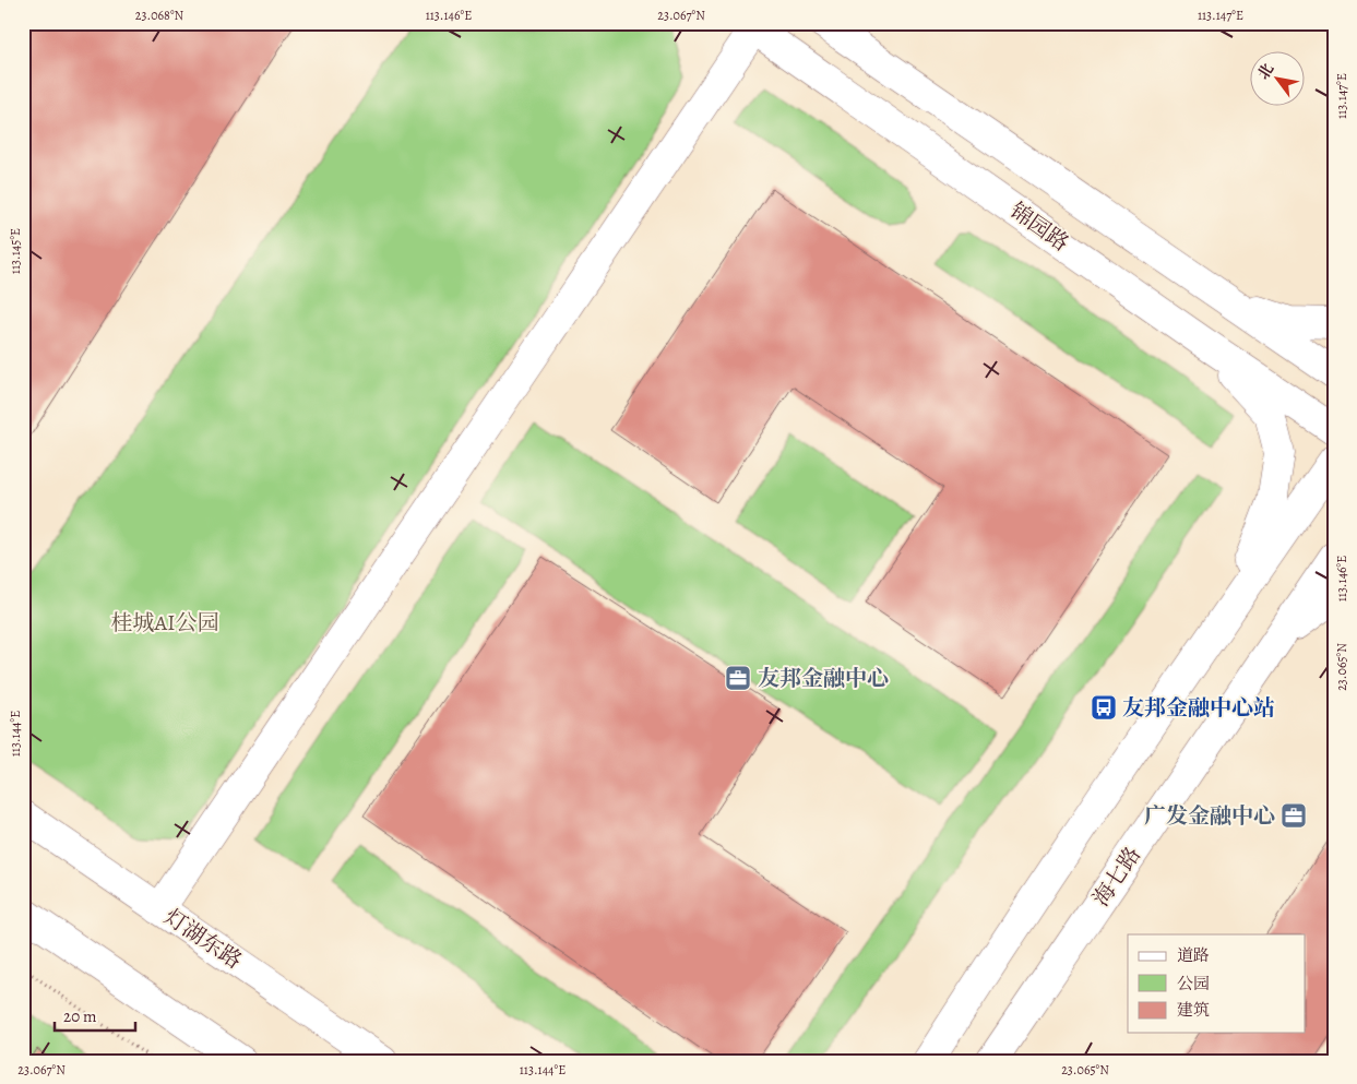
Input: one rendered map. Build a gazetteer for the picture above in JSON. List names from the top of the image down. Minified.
{"streets":{"main road":["锦园路","海七路","灯湖东路"]},"parks":["桂城AI公园"],"places":{"office":["友邦金融中心","广发金融中心"],"bus stop":["友邦金融中心站"]},"legend":["道路","公园","建筑"],"scale_bar":"20 m","north":"top left","coordinates":["23.068°N","113.146°E","23.067°N","113.147°E","113.145°E","23.065°N","113.144°E"]}
